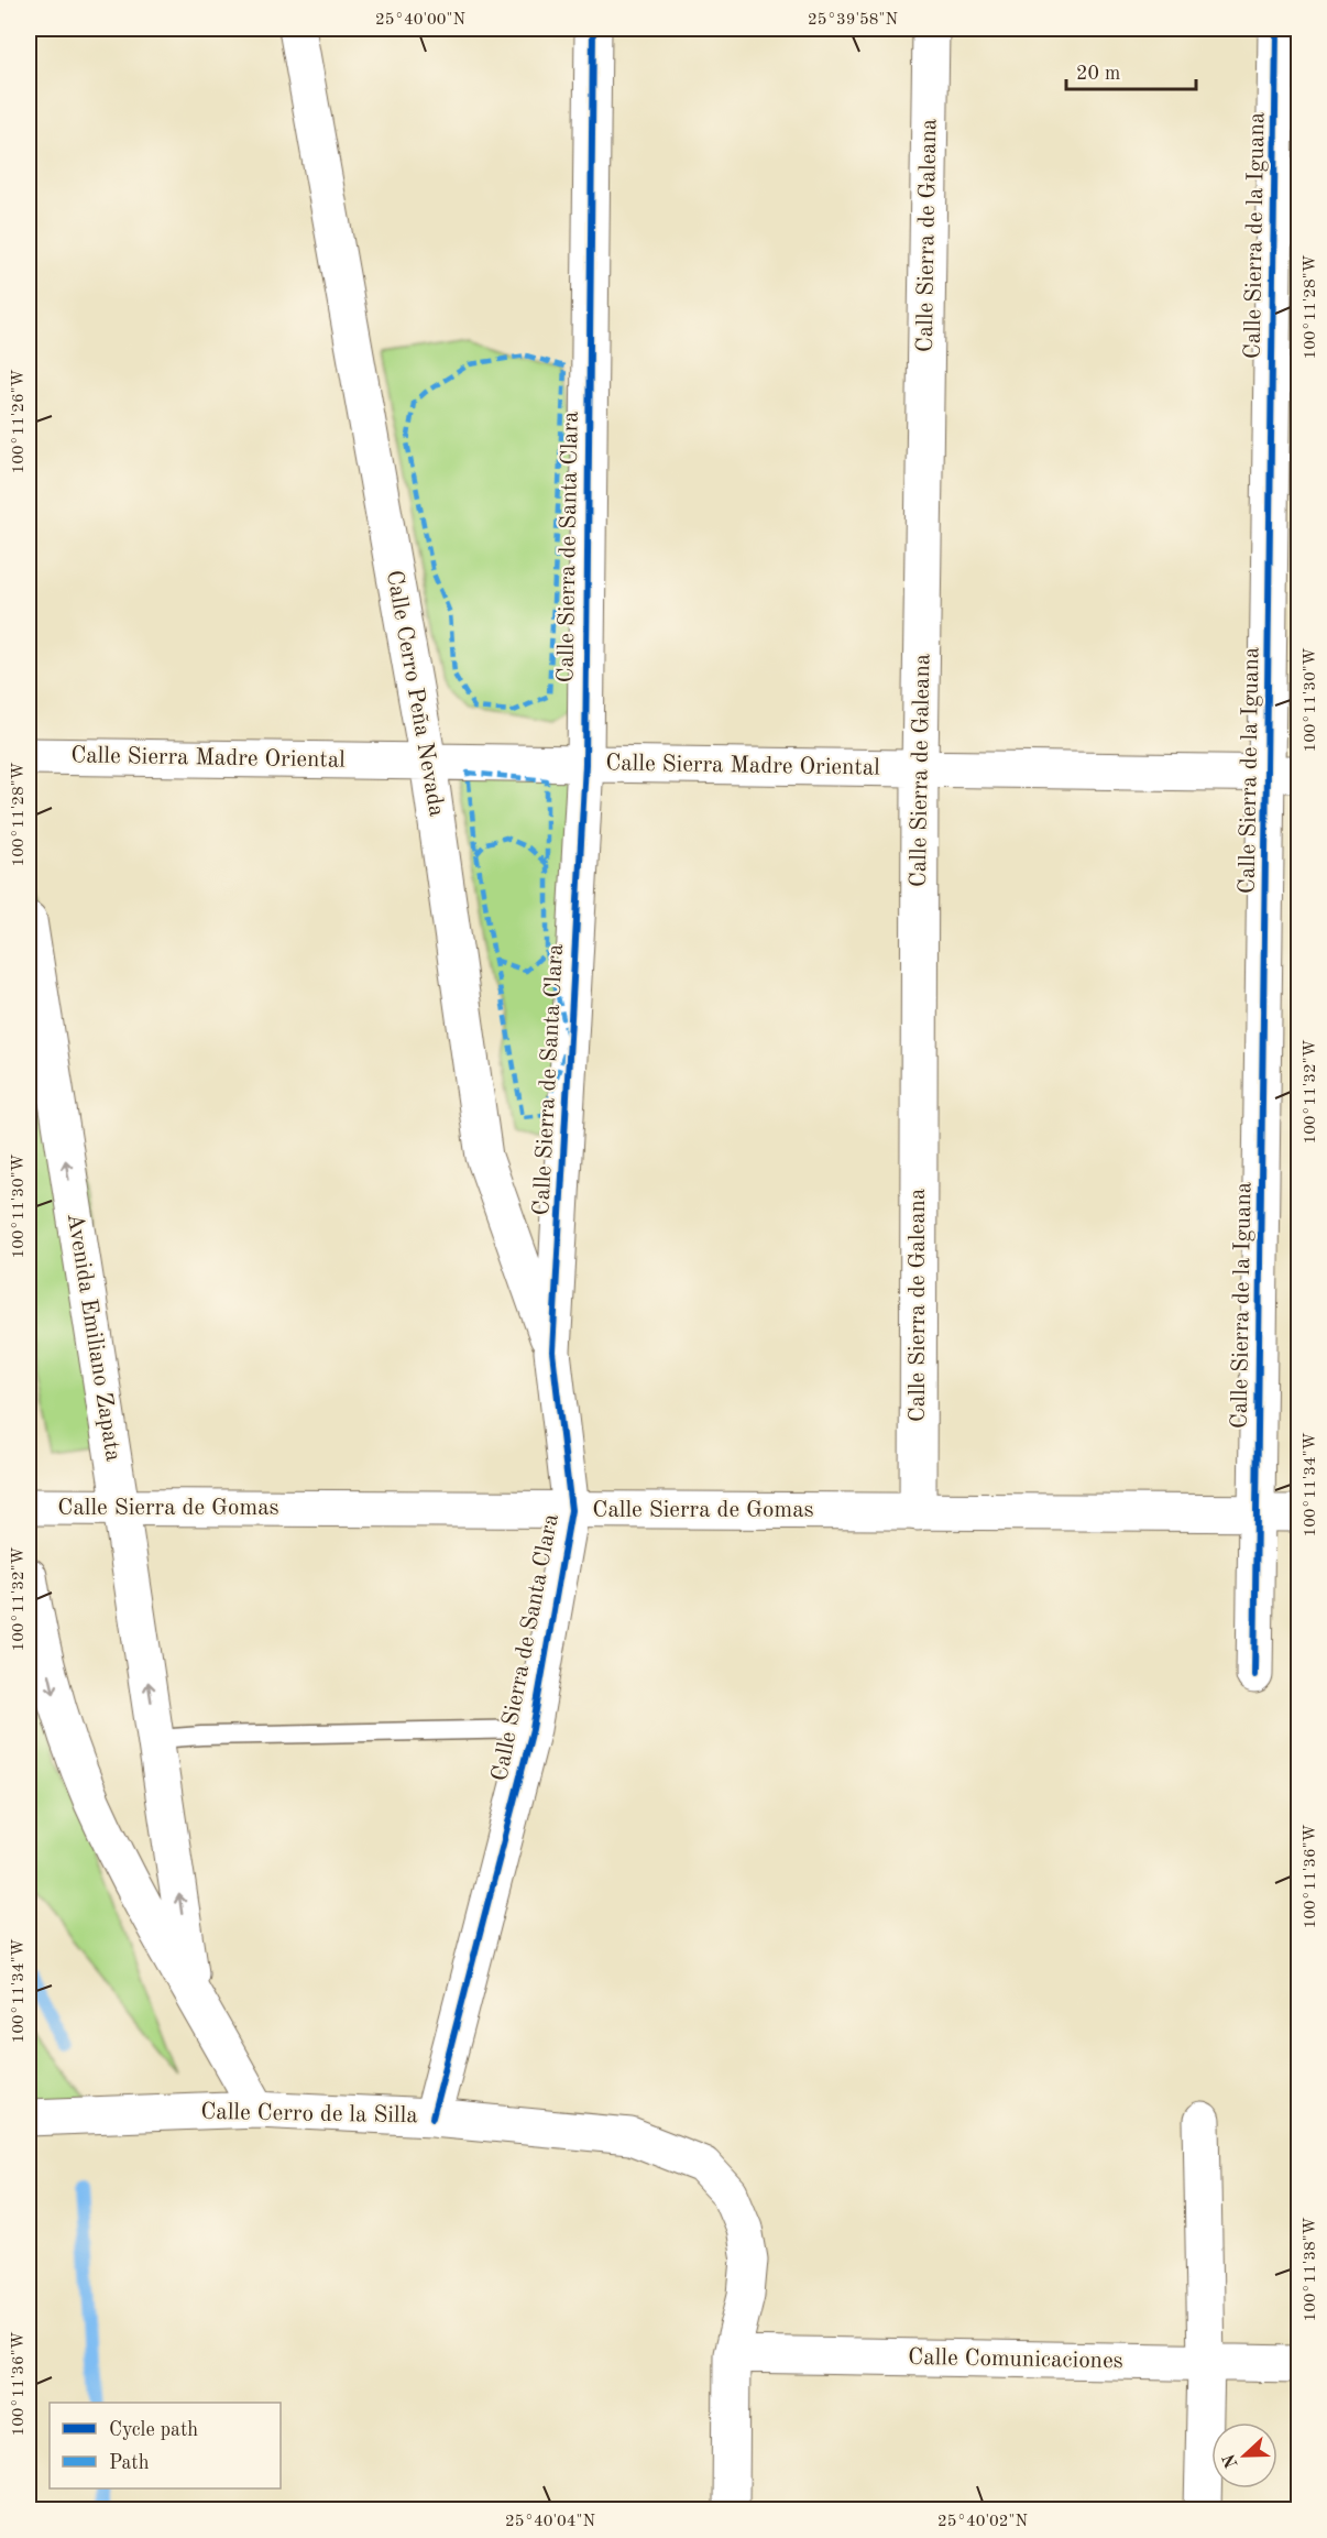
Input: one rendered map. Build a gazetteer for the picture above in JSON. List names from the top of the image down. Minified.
{"streets":{"street":["Calle Sierra de Galeana","Calle Sierra de la Iguana","Calle Sierra de Santa Clara","Calle Cerro Peña Nevada","Calle Sierra Madre Oriental","Avenida Emiliano Zapata","Calle Sierra de Gomas","Calle Cerro de la Silla","Calle Comunicaciones"]},"crossings":[["Calle Sierra de Galeana","Calle Sierra Madre Oriental"],["Calle Sierra de Galeana","Calle Sierra de Gomas"],["Calle Sierra de la Iguana","Calle Sierra Madre Oriental"],["Calle Sierra de la Iguana","Calle Sierra de Gomas"],["Calle Sierra de Santa Clara","Calle Cerro Peña Nevada"],["Calle Sierra de Santa Clara","Calle Sierra Madre Oriental"],["Calle Sierra de Santa Clara","Calle Sierra de Gomas"],["Calle Sierra de Santa Clara","Calle Cerro de la Silla"],["Calle Cerro Peña Nevada","Calle Sierra Madre Oriental"],["Avenida Emiliano Zapata","Calle Sierra de Gomas"],["Avenida Emiliano Zapata","Calle Cerro de la Silla"],["Calle Cerro de la Silla","Calle Comunicaciones"]],"legend":["Cycle path","Path"],"scale_bar":"20 m","north":"left","coordinates":["25°40'00\"N","25°39'58\"N","100°11'28\"W","100°11'26\"W","100°11'30\"W","100°11'32\"W","100°11'34\"W","100°11'36\"W","100°11'38\"W","25°40'04\"N","25°40'02\"N"]}
